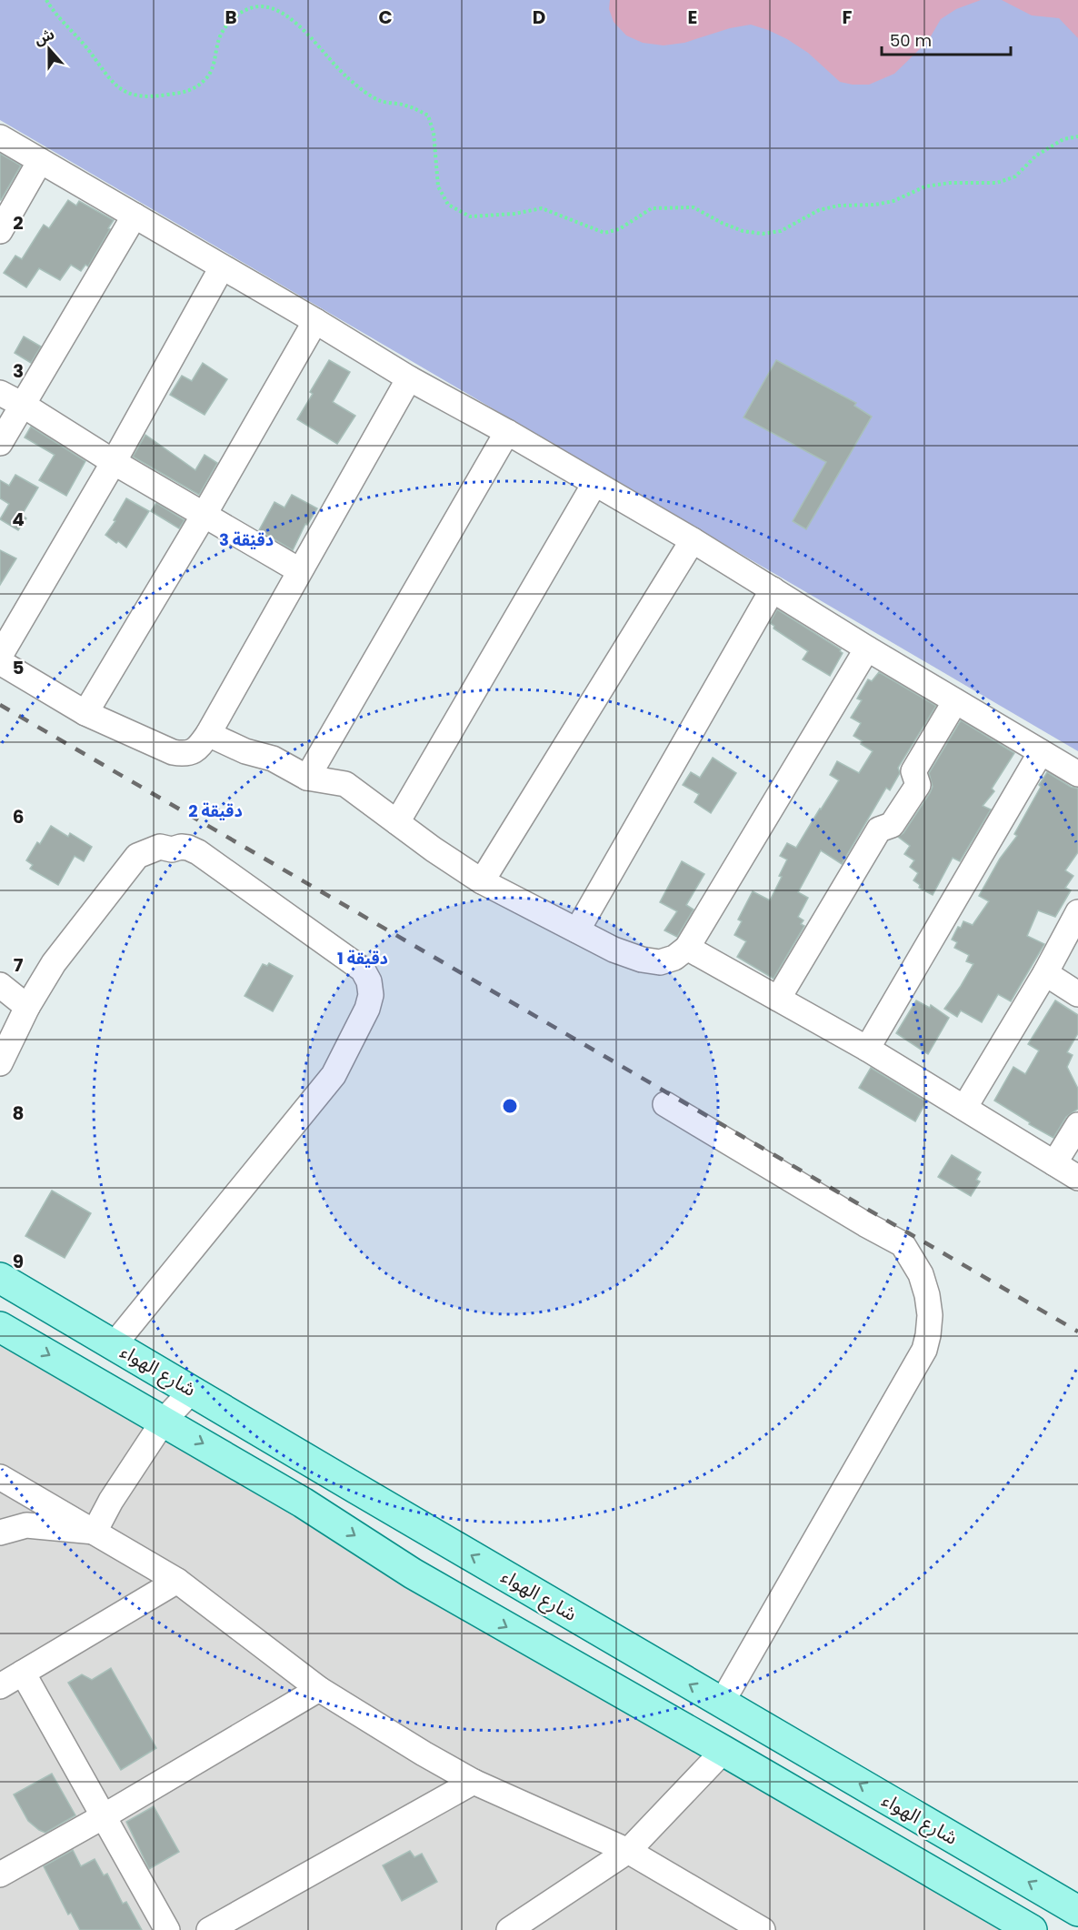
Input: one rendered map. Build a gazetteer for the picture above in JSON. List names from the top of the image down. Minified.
{"streets":{"main road":["شارع الهواء"]},"scale_bar":"50 m","north":"top","grid":{"columns":["B","C","D","E","F"],"rows":["2","3","4","5","6","7","8","9"]},"rings":["3 دقيقة","2 دقيقة","1 دقيقة"]}
